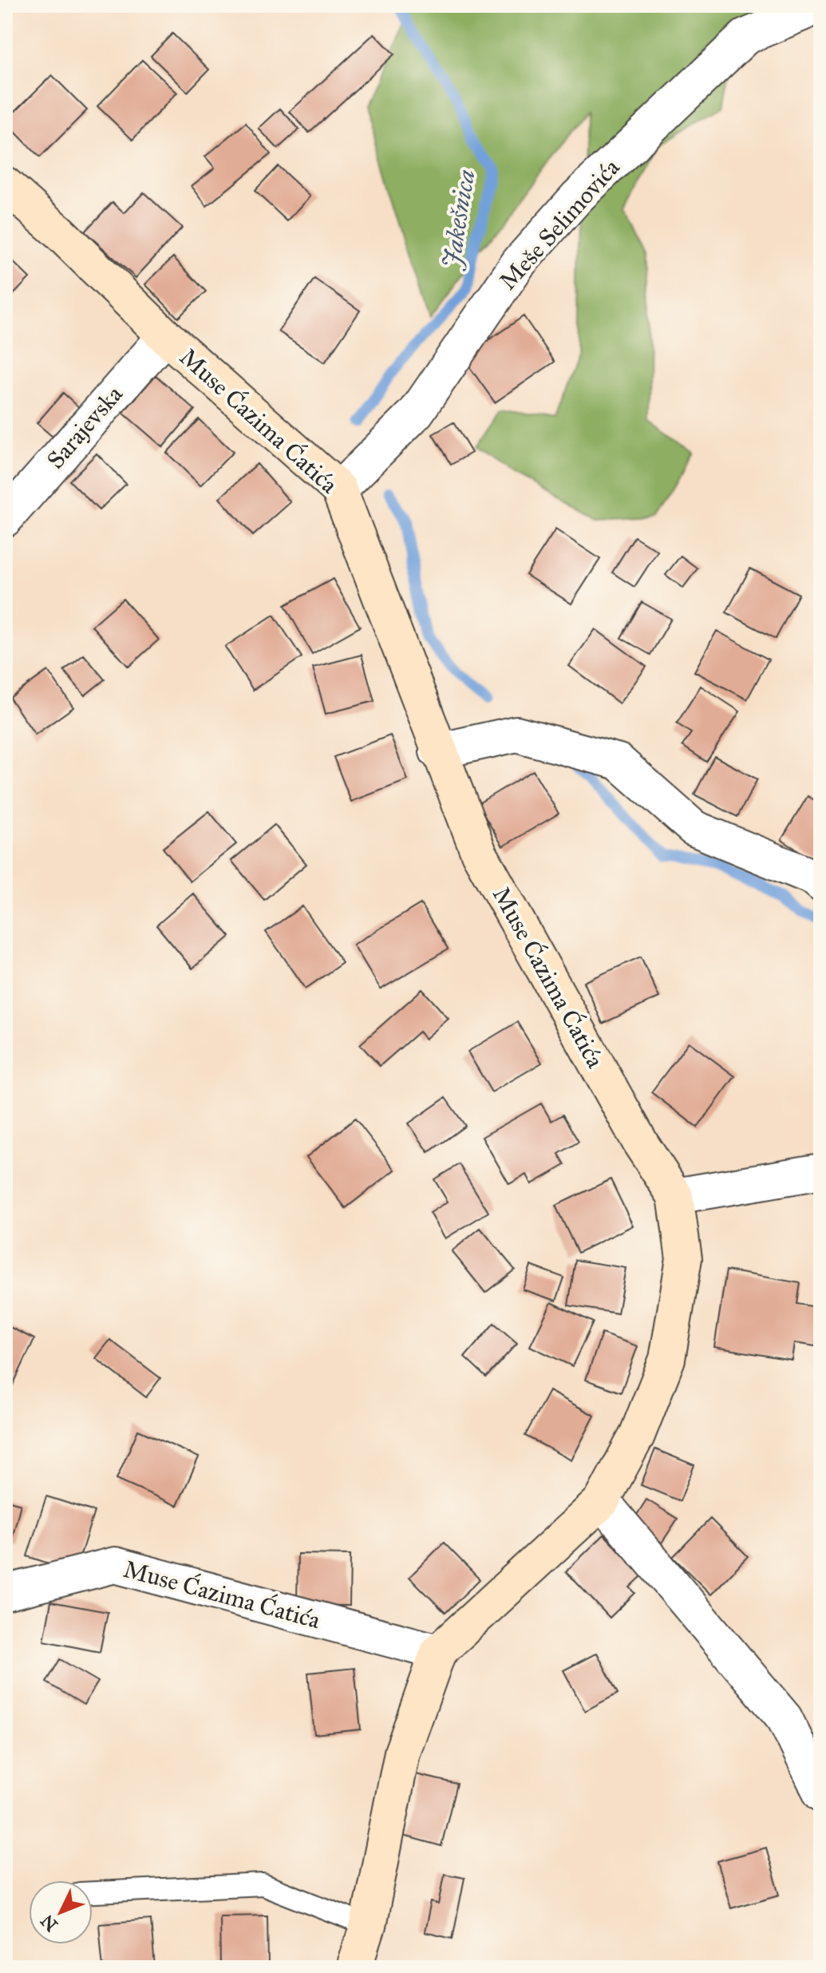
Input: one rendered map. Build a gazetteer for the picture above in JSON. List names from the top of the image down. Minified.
{"streets":{"street":["Meše Selimovića","Muse Ćazima Ćatića","Sarajevska"]},"crossings":[["Meše Selimovića","Muse Ćazima Ćatića"],["Muse Ćazima Ćatića","Sarajevska"]],"water":["Jakešnica"],"north":"bottom left"}
